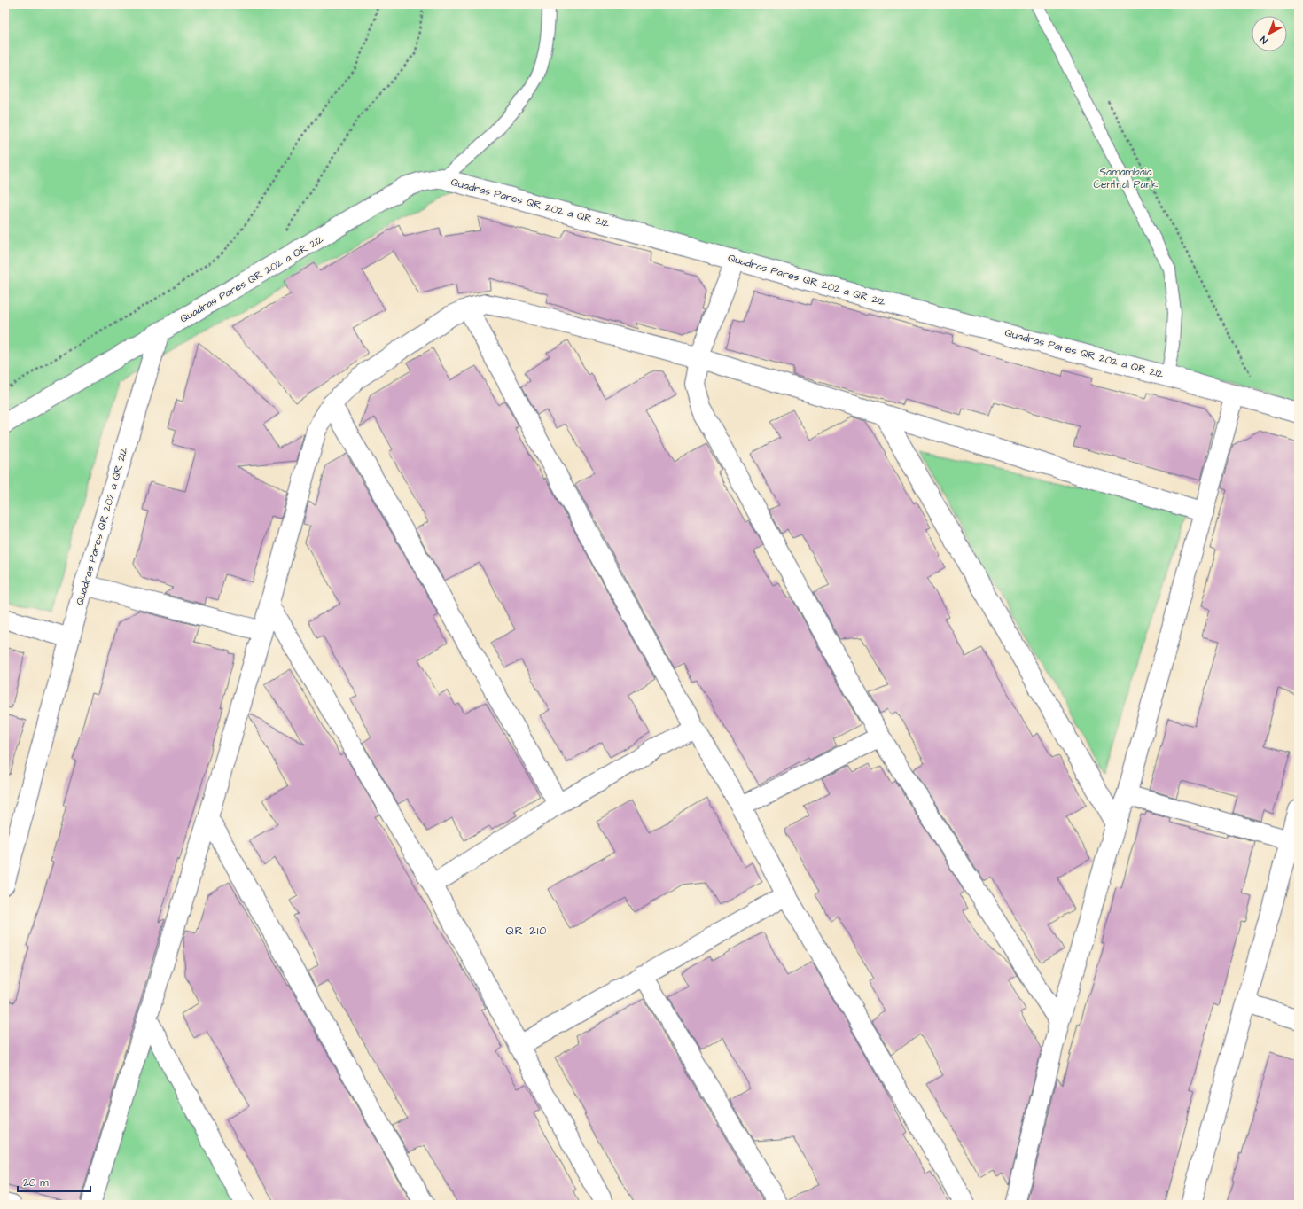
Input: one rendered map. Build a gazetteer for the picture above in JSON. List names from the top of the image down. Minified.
{"streets":{"street":["Quadras Pares QR 202 a QR 212"]},"districts":["QR 210"],"parks":["Samambaia Central Park"],"scale_bar":"20 m","north":"bottom left"}
